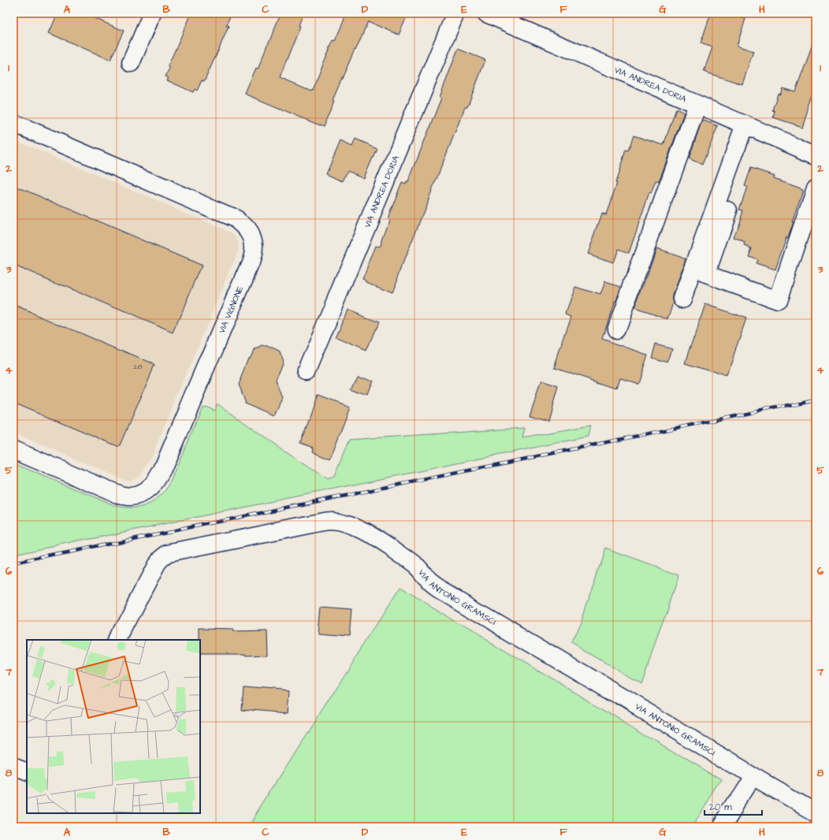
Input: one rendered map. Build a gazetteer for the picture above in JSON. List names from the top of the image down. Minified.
{"streets":{"street":["VIA ANDREA DORIA","VIA VIGNONE","VIA ANTONIO GRAMSCI"]},"house_numbers":["28"],"scale_bar":"20 m","grid":{"columns":["A","B","C","D","E","F","G","H"],"rows":["1","2","3","4","5","6","7","8"]}}
